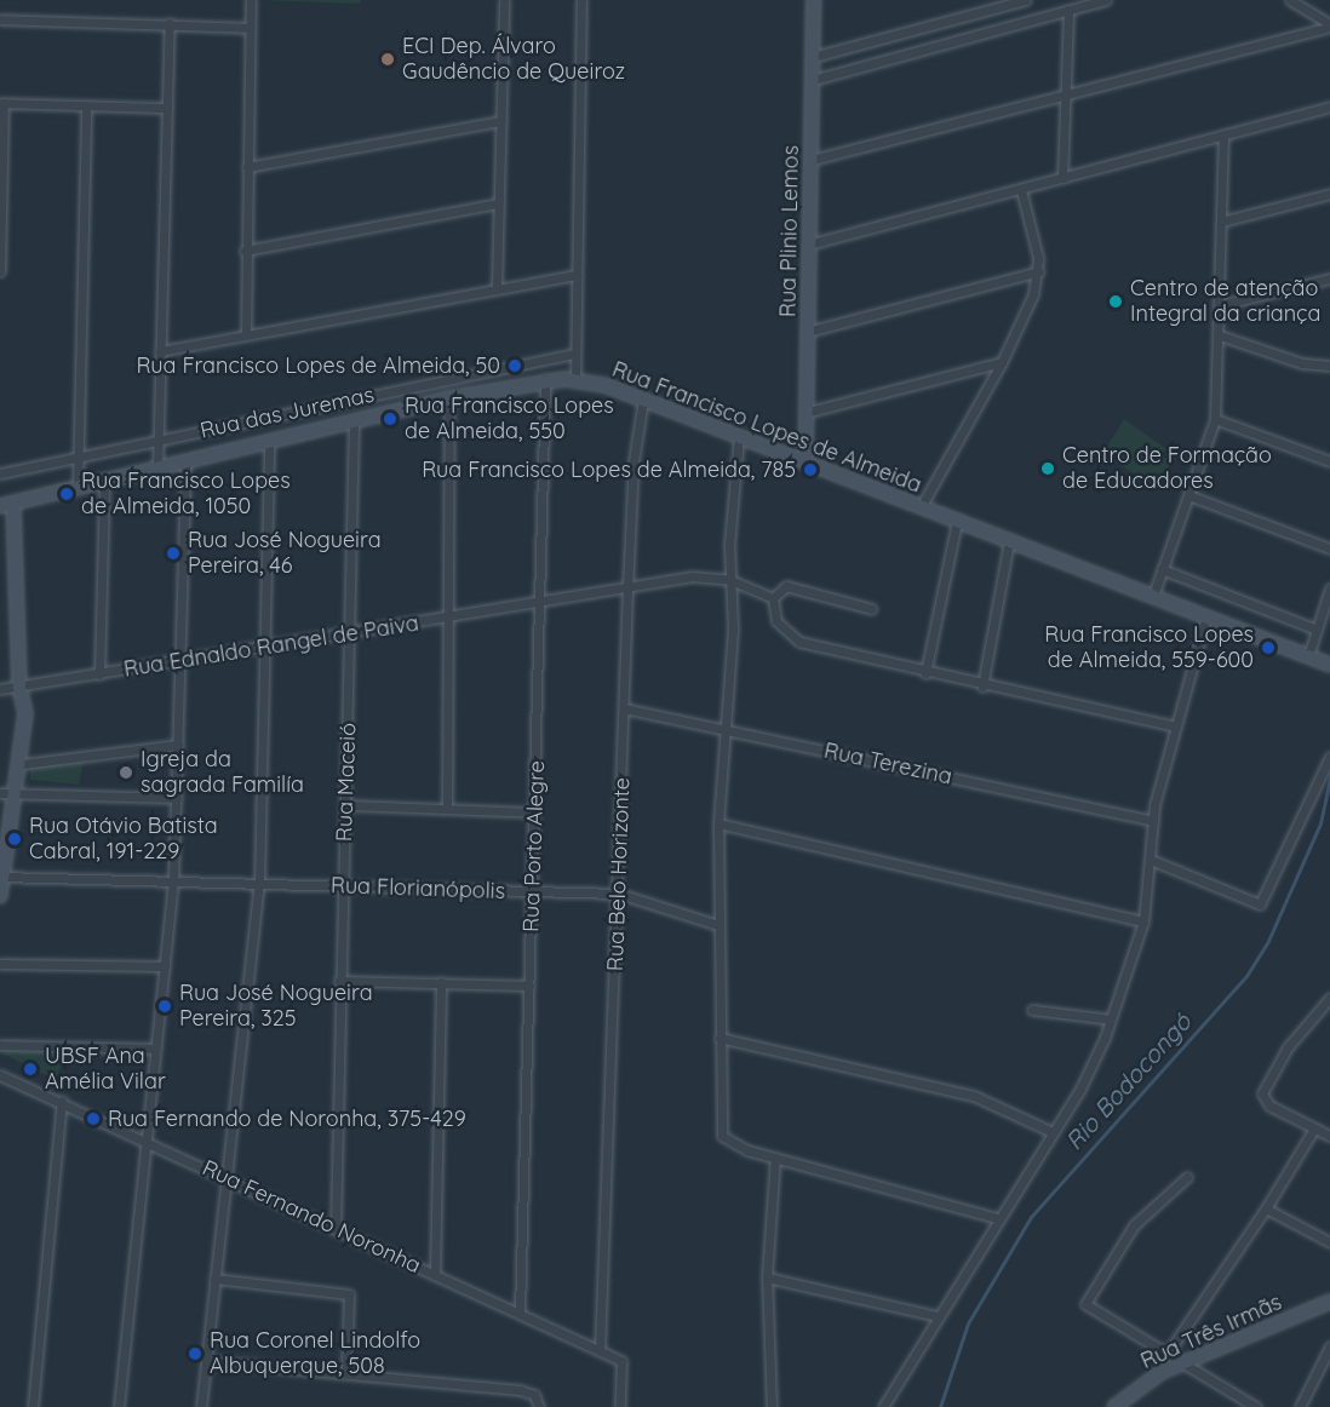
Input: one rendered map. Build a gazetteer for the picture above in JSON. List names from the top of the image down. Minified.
{"streets":{"main road":["Rua Plinio Lemos","Rua Francisco Lopes de Almeida","Rua Três Irmãs"],"street":["Rua das Juremas","Rua Ednaldo Rangel de Paiva","Rua Terezina","Rua Maceió","Rua Porto Alegre","Rua Belo Horizonte","Rua Florianópolis","Rua Fernando Noronha"]},"crossings":[["Rua Plinio Lemos","Rua Francisco Lopes de Almeida"],["Rua Francisco Lopes de Almeida","Rua Maceió"],["Rua Francisco Lopes de Almeida","Rua Porto Alegre"],["Rua Francisco Lopes de Almeida","Rua Belo Horizonte"],["Rua Ednaldo Rangel de Paiva","Rua Maceió"],["Rua Ednaldo Rangel de Paiva","Rua Porto Alegre"],["Rua Ednaldo Rangel de Paiva","Rua Belo Horizonte"],["Rua Terezina","Rua Belo Horizonte"],["Rua Maceió","Rua Florianópolis"],["Rua Maceió","Rua Fernando Noronha"],["Rua Porto Alegre","Rua Florianópolis"],["Rua Porto Alegre","Rua Fernando Noronha"],["Rua Belo Horizonte","Rua Florianópolis"],["Rua Belo Horizonte","Rua Fernando Noronha"]],"water":["Rio Bodocongó"],"places":["ECI Dep. Álvaro Gaudêncio de Queiroz","Centro de atenção Integral da criança","Rua Francisco Lopes de Almeida, 50","Rua Francisco Lopes de Almeida, 550","Centro de Formação de Educadores","Rua Francisco Lopes de Almeida, 785","Rua Francisco Lopes de Almeida, 1050","Rua José Nogueira Pereira, 46","Rua Francisco Lopes de Almeida, 559-600","Igreja da sagrada Familía","Rua Otávio Batista Cabral, 191-229","Rua José Nogueira Pereira, 325","UBSF Ana Amélia Vilar","Rua Fernando de Noronha, 375-429","Rua Coronel Lindolfo Albuquerque, 508"]}
